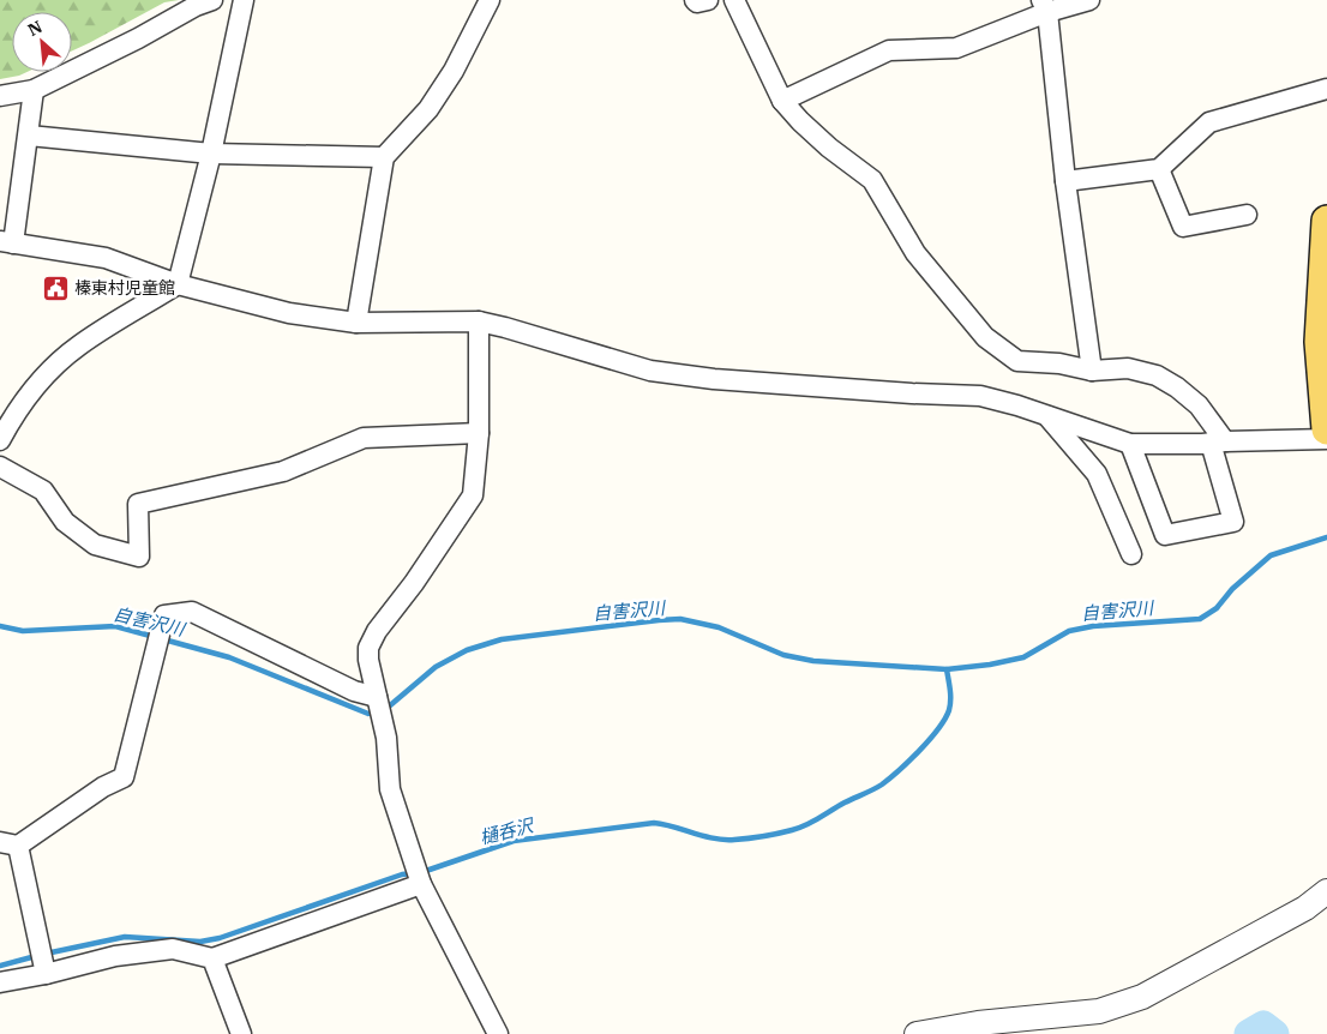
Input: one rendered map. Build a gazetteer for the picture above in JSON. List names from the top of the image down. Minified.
{"water":["自害沢川","樋呑沢"],"places":{"public building":["榛東村児童館"]},"north":"top left"}
